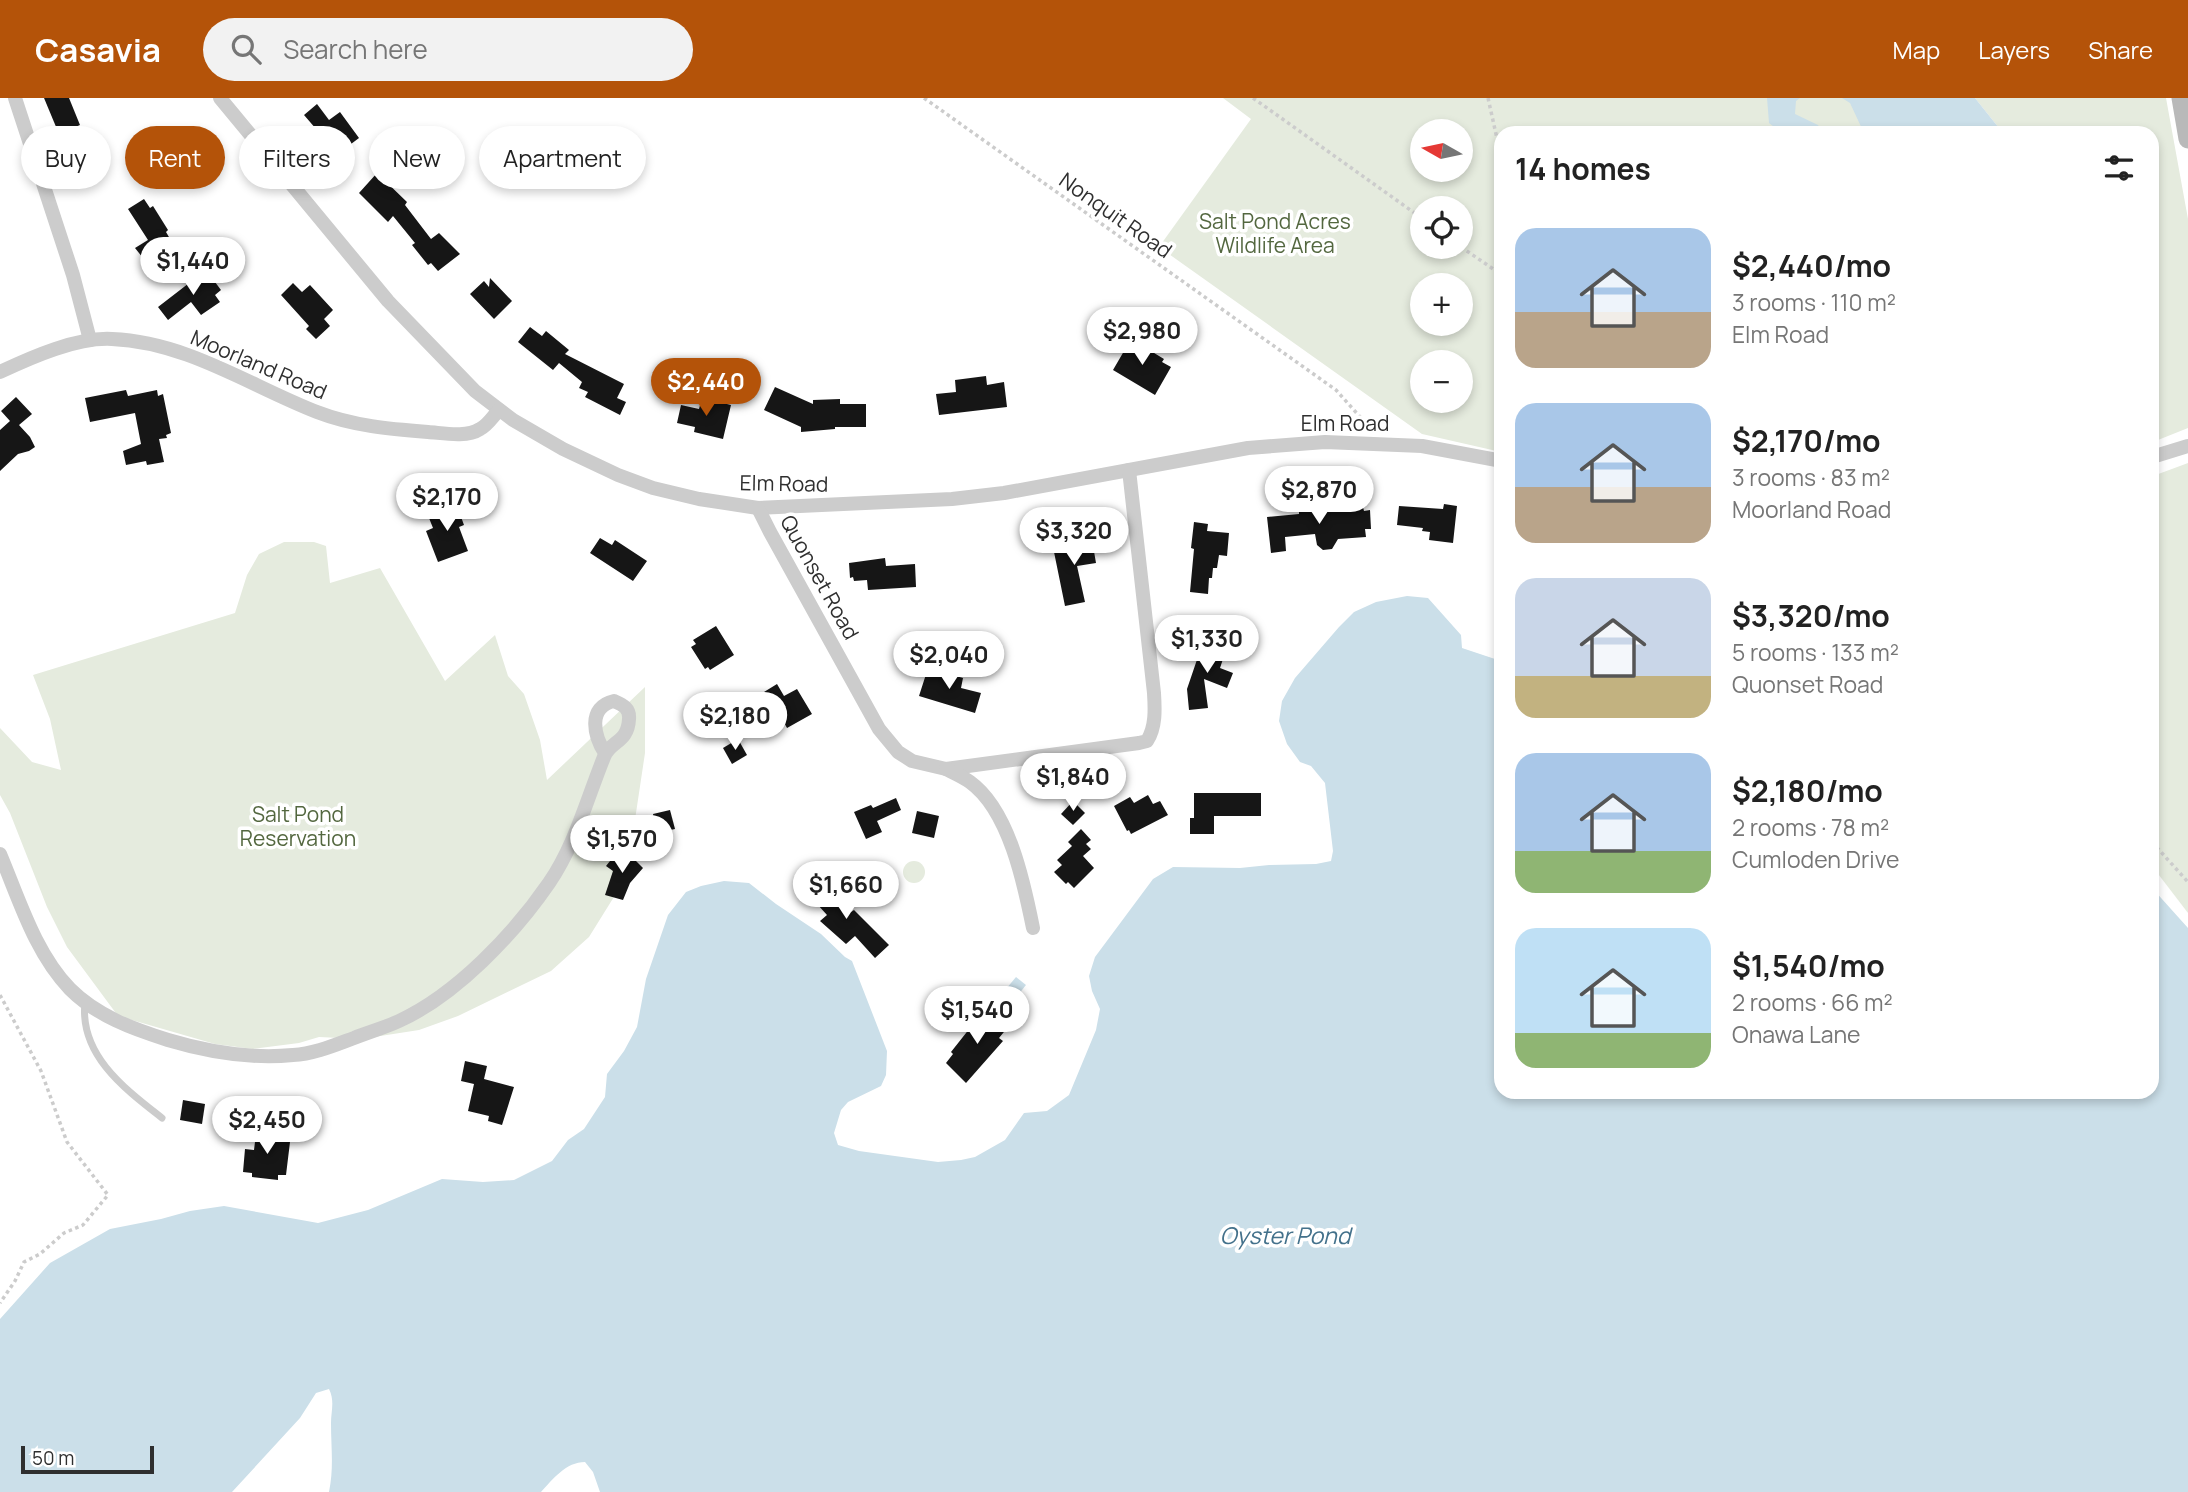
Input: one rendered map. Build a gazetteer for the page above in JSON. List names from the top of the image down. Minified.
{"streets":{"street":["Moorland Road","Elm Road","Quonset Road"],"path":["Nonquit Road"]},"crossings":[["Nonquit Road","Elm Road"],["Moorland Road","Elm Road"],["Elm Road","Quonset Road"]],"water":["Oyster Pond"],"parks":["Salt Pond Acres Wildlife Area","Salt Pond Reservation"],"scale_bar":"50 m","north":"left","page":{"header":"Casavia","search":"Search here","nav":["Map","Layers","Share"],"map_buttons":["+","−"],"chip":["Buy","Rent","Filters","New","Apartment"],"heading":"14 homes","list":[{"name":"$2,440/mo","note":"3 rooms · 110 m² · Elm Road"},{"name":"$2,170/mo","note":"3 rooms · 83 m² · Moorland Road"},{"name":"$3,320/mo","note":"5 rooms · 133 m² · Quonset Road"},{"name":"$2,180/mo","note":"2 rooms · 78 m² · Cumloden Drive"},{"name":"$1,540/mo","note":"2 rooms · 66 m² · Onawa Lane"}],"price":["$1,440","$2,980","$2,440","$2,870","$2,170","$3,320","$1,330","$2,040","$2,180","$1,840","$1,570","$1,660","$1,540","$2,450"],"scale":"50 m"}}
